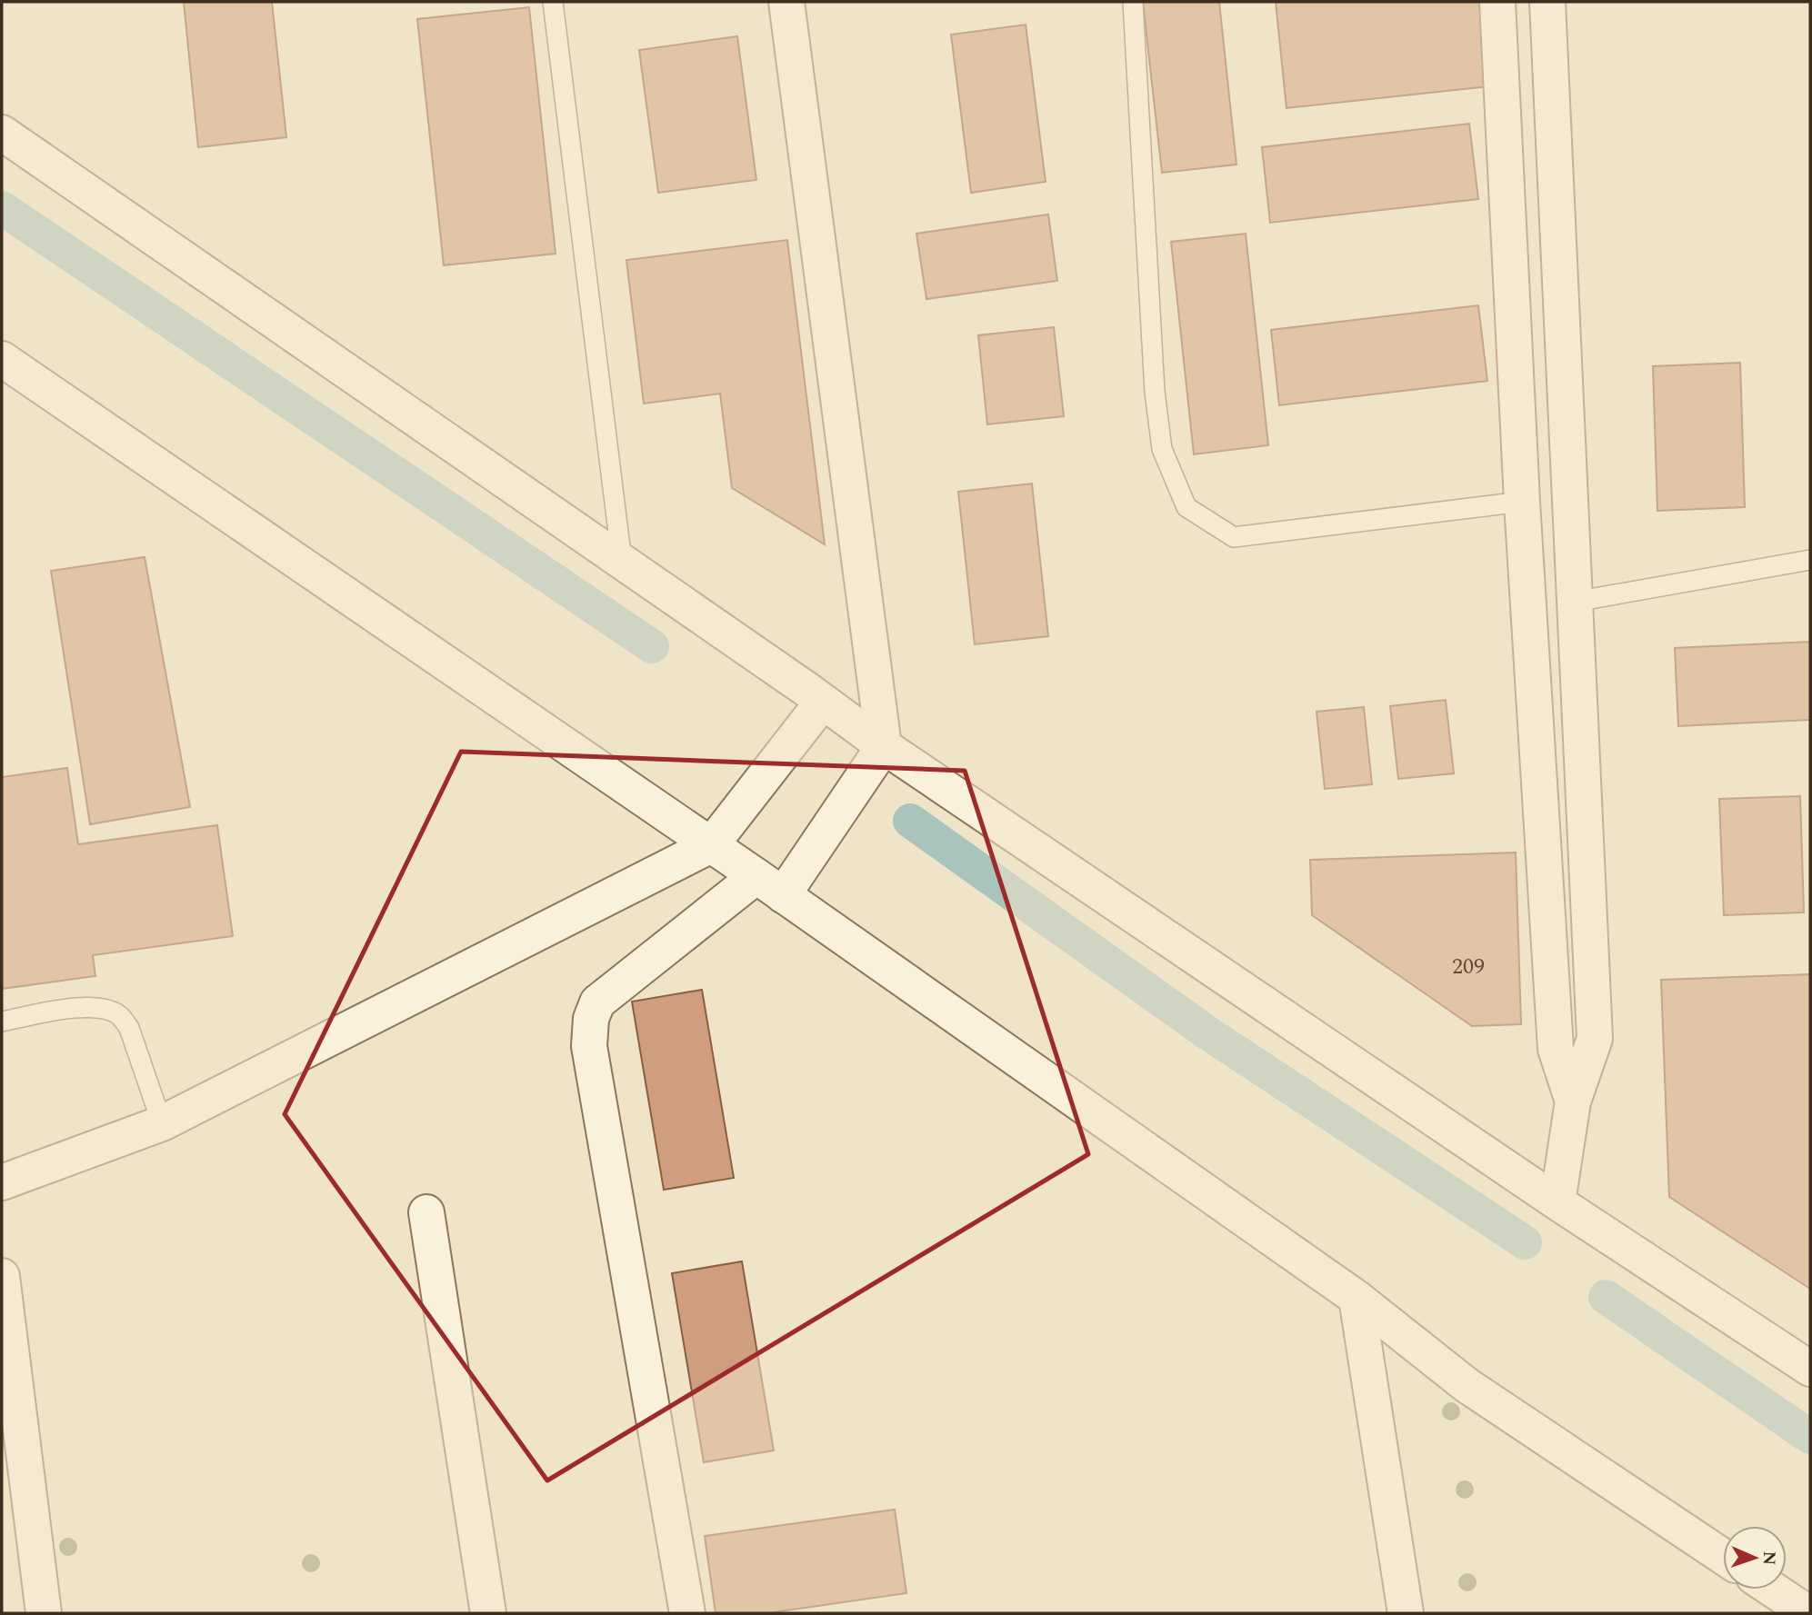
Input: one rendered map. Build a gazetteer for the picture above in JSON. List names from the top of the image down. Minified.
{"house_numbers":["209"],"north":"right"}
